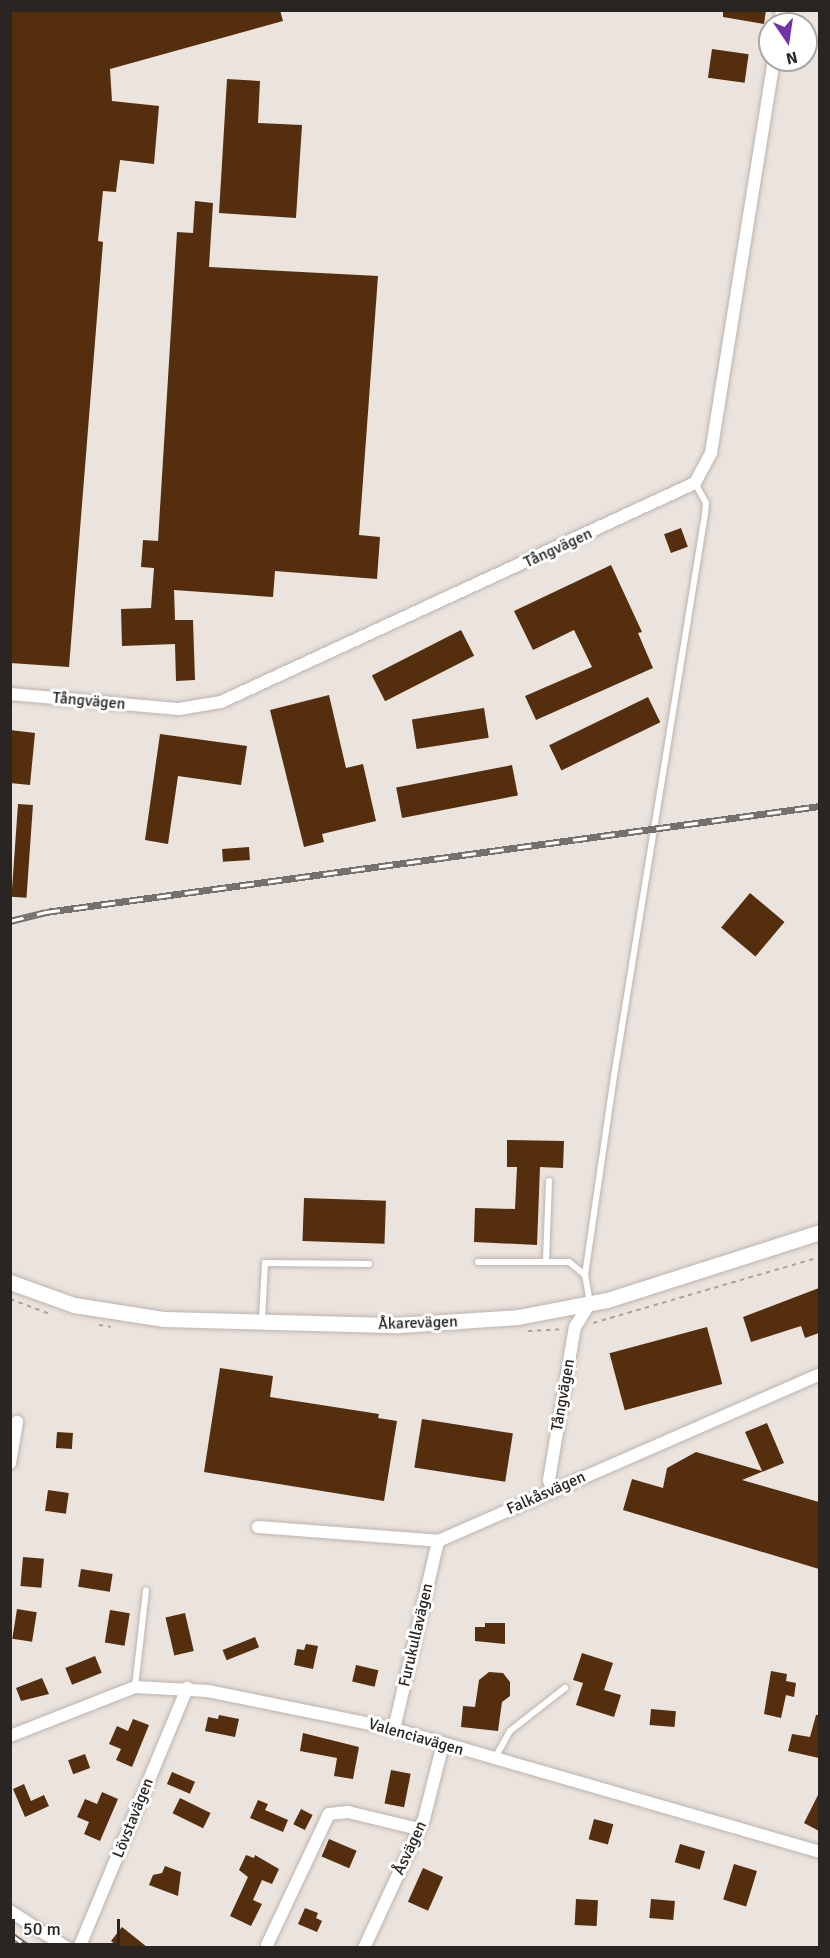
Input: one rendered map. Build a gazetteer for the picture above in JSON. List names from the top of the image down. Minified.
{"streets":{"street":["Tångvägen","Åkarevägen","Falkåsvägen","Furukullavägen","Valenciavägen","Lövstavägen","Åsvägen"]},"crossings":[["Tångvägen","Åkarevägen"],["Tångvägen","Falkåsvägen"],["Falkåsvägen","Furukullavägen"],["Furukullavägen","Valenciavägen"],["Valenciavägen","Lövstavägen"],["Valenciavägen","Åsvägen"]],"scale_bar":"50 m","north":"bottom"}
